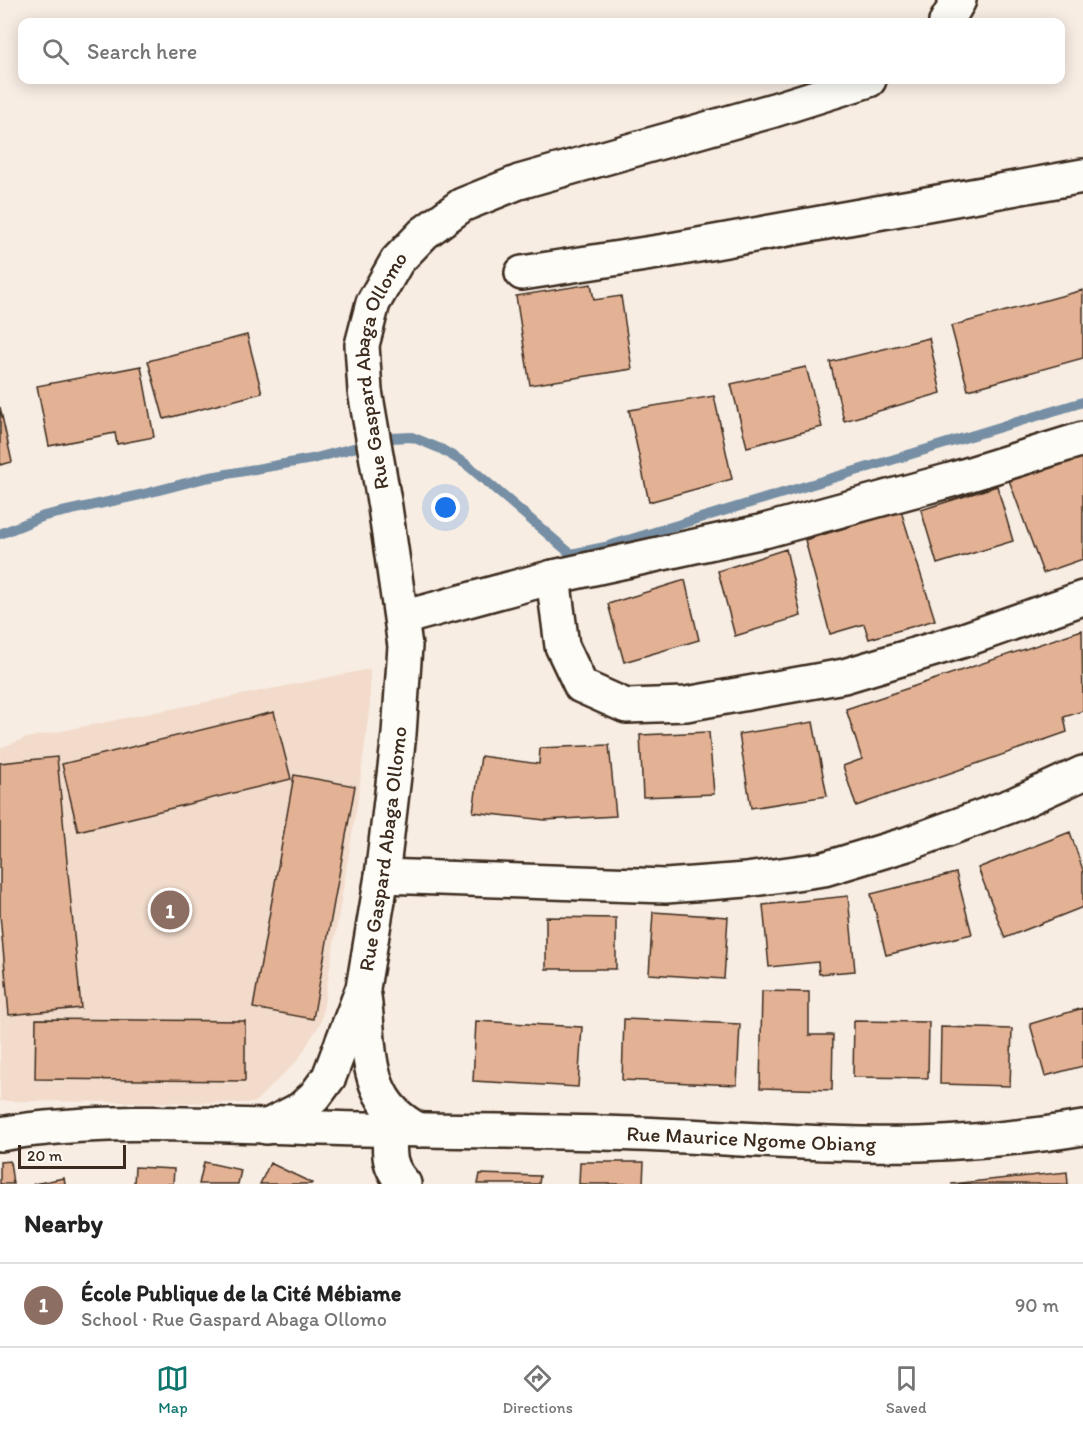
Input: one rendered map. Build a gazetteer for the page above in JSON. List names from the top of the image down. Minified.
{"streets":{"street":["Rue Gaspard Abaga Ollomo","Rue Maurice Ngome Obiang"]},"scale_bar":"20 m","page":{"search":"Search here","pins":"1","scale":"20 m","heading":"Nearby","list":[{"mark":"1","name":"École Publique de la Cité Mébiame","note":"School · Rue Gaspard Abaga Ollomo","value":"90 m"}],"nav":["Map","Directions","Saved"]}}
